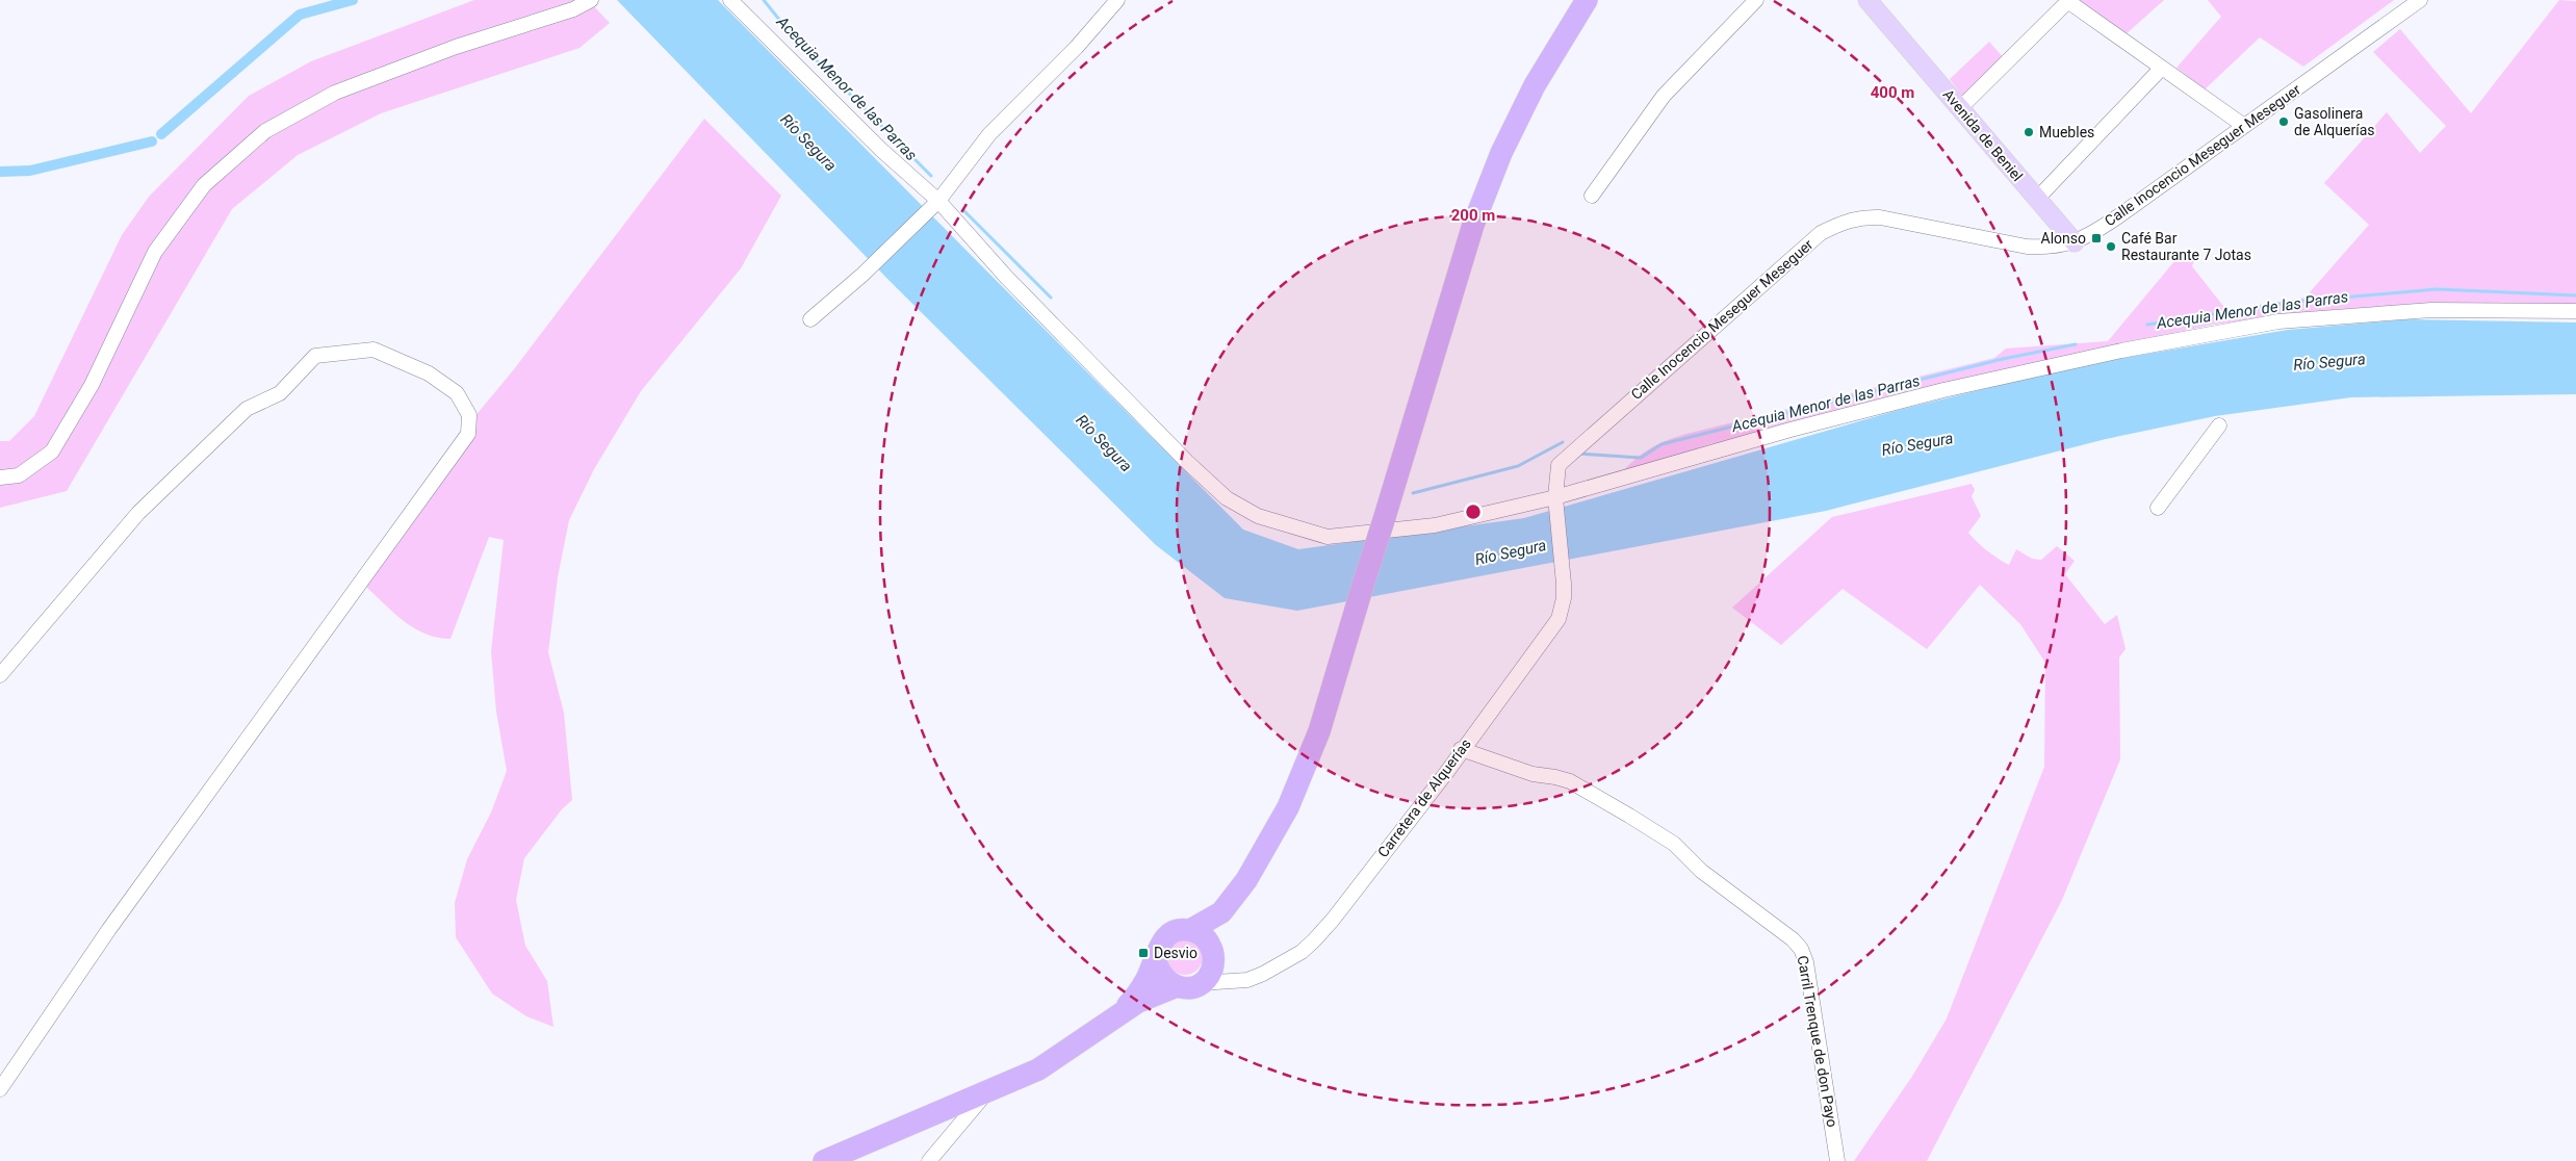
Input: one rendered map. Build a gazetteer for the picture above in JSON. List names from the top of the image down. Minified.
{"streets":{"main road":["Avenida de Beniel"],"street":["Calle Inocencio Meseguer Meseguer","Carretera de Alquerías","Carril Trenque de don Payo"]},"crossings":[["Avenida de Beniel","Calle Inocencio Meseguer Meseguer"],["Calle Inocencio Meseguer Meseguer","Carretera de Alquerías"],["Carretera de Alquerías","Carril Trenque de don Payo"]],"water":["Acequia Menor de las Parras","Río Segura"],"places":{"other":["Gasolinera de Alquerías","Muebles","Café Bar Restaurante 7 Jotas"],"transit":["Alonso","Desvio"]},"rings":["400 m","200 m"]}
